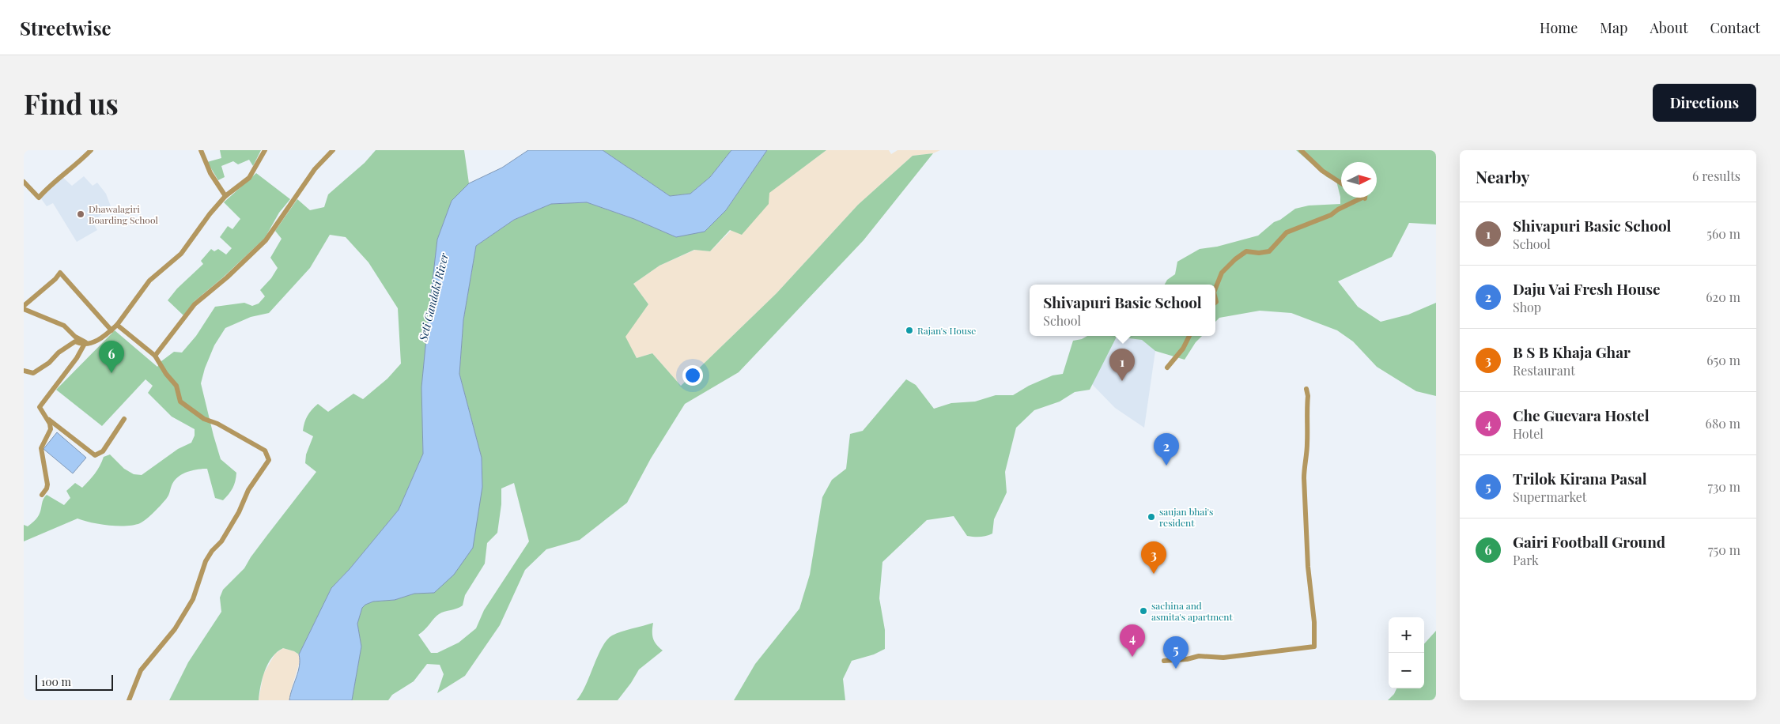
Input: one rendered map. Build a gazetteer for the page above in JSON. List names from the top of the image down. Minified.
{"water":["Seti Gandaki River"],"places":["Dhawalagiri Boarding School","Rajan's House","saujan bhai's resident","sachina and asmita's apartment"],"scale_bar":"100 m","north":"right","page":{"header":"Streetwise","nav":["Home","Map","About","Contact"],"buttons":"Directions","title":"Find us","heading":["Nearby","6 results"],"list":[{"mark":"1","name":"Shivapuri Basic School","note":"School","value":"560 m"},{"mark":"2","name":"Daju Vai Fresh House","note":"Shop","value":"620 m"},{"mark":"3","name":"B S B Khaja Ghar","note":"Restaurant","value":"650 m"},{"mark":"4","name":"Che Guevara Hostel","note":"Hotel","value":"680 m"},{"mark":"5","name":"Trilok Kirana Pasal","note":"Supermarket","value":"730 m"},{"mark":"6","name":"Gairi Football Ground","note":"Park","value":"750 m"}],"popup":["Shivapuri Basic School","School"],"pins":["6","1","2","3","4","5"],"map_buttons":["+","−"],"scale":"100 m"}}
